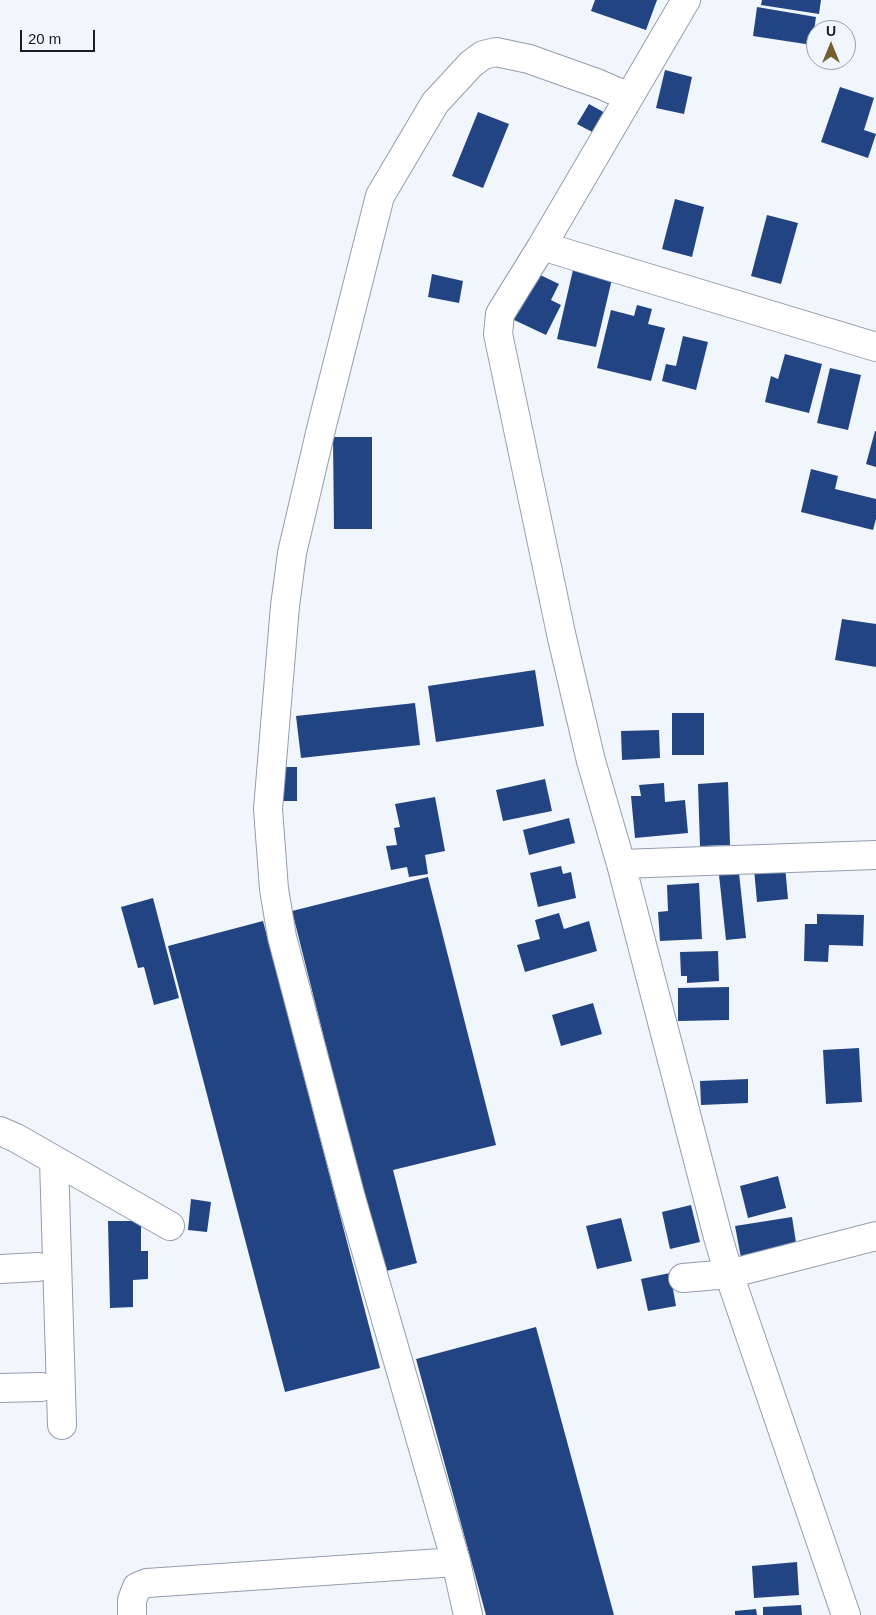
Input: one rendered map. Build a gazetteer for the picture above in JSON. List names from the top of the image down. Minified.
{"scale_bar":"20 m","north":"top"}
